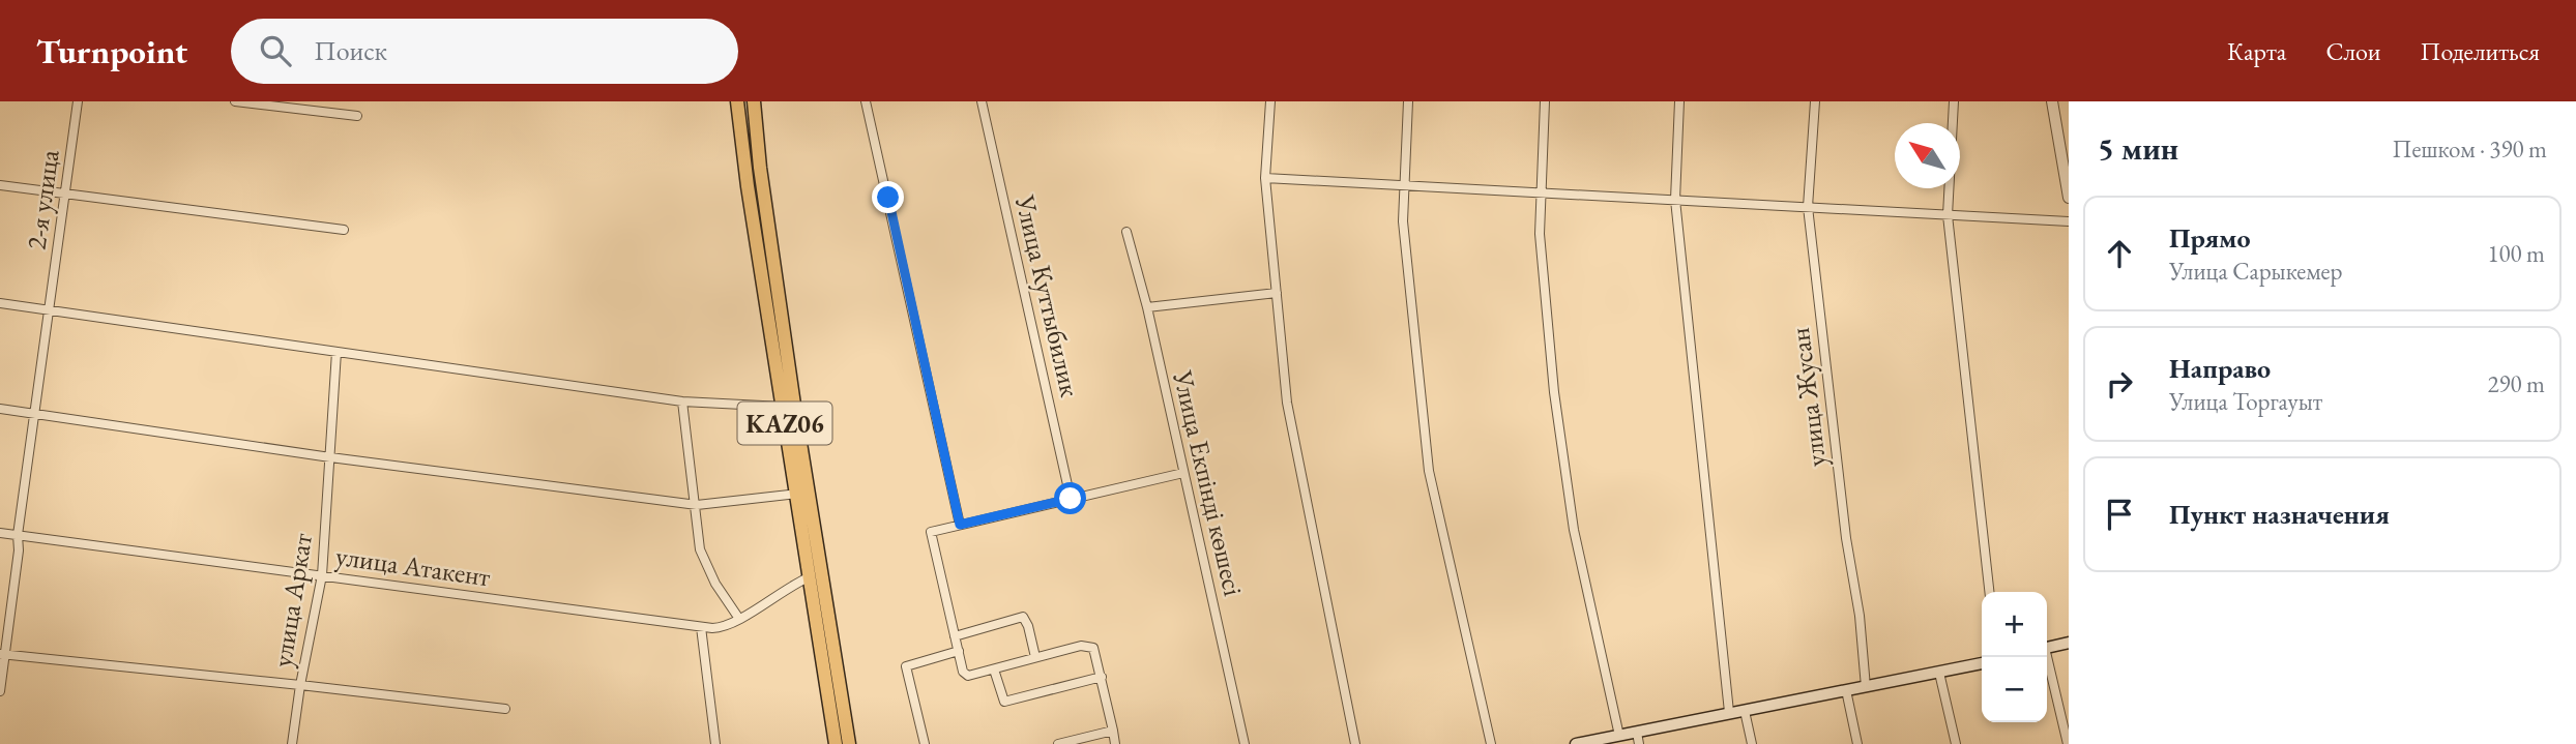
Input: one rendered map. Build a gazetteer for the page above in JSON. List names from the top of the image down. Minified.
{"streets":{"highway":["KАZ06"],"street":["2-я улица","Улица Куттыбилик","улица Жусан","Улица Екпінді көшесі","улица Атакент","улица Аркат"]},"crossings":[["2-я улица","улица Атакент"],["2-я улица","улица Аркат"],["KАZ06","улица Атакент"],["улица Атакент","улица Аркат"]],"north":"top left","page":{"header":"Turnpoint","search":"Поиск","nav":["Карта","Слои","Поделиться"],"heading":["5 мин","Пешком · 390 m"],"list":[["Прямо","Улица Сарыкемер","100 m"],["Направо","Улица Торгауыт","290 m"],"Пункт назначения"],"map_buttons":["+","−"]}}
